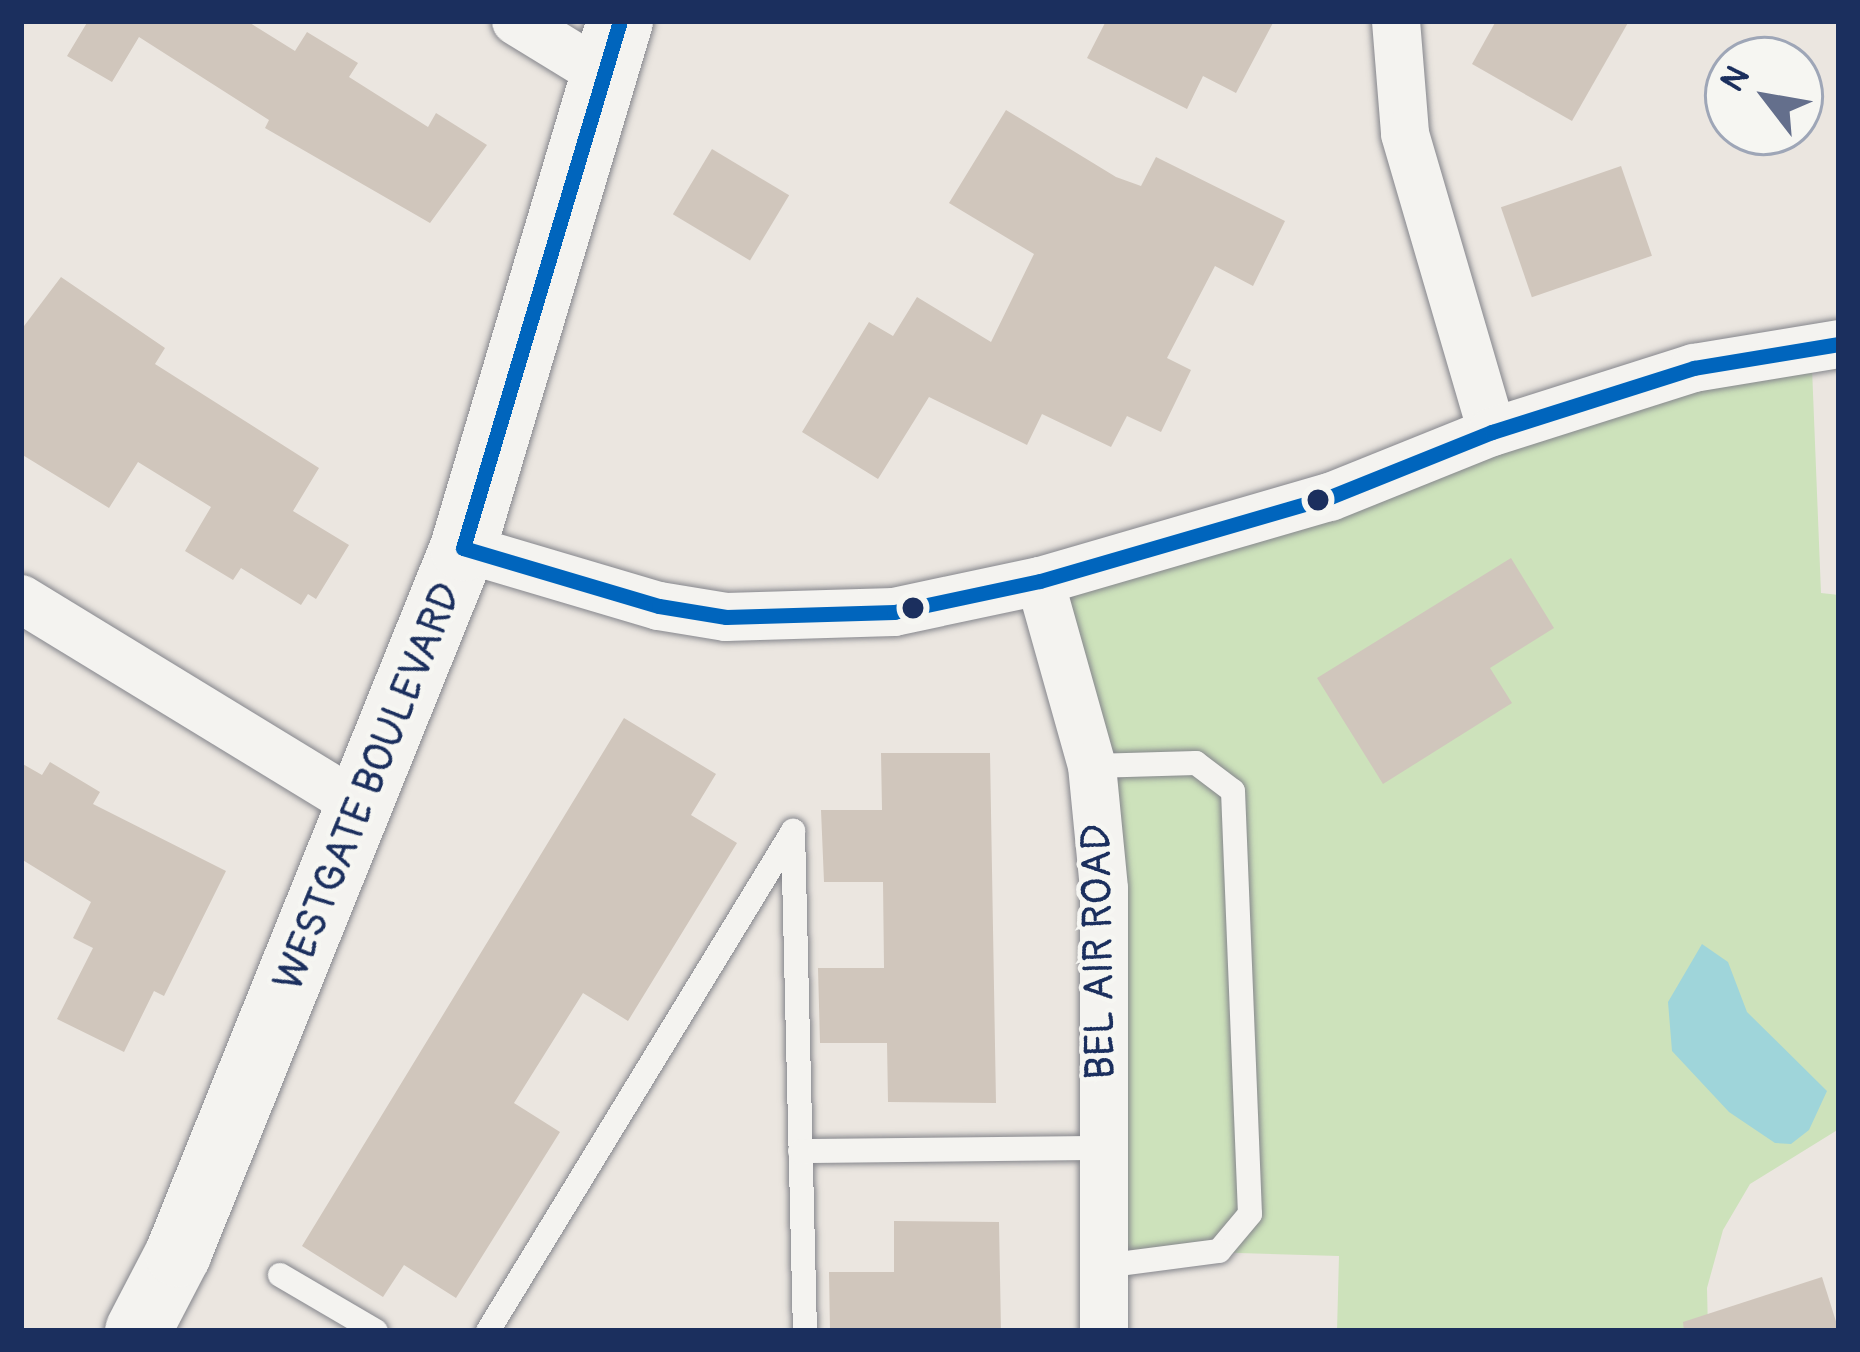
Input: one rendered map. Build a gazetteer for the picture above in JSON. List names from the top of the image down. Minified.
{"streets":{"street":["WESTGATE BOULEVARD","BEL AIR ROAD"]},"north":"top left"}
